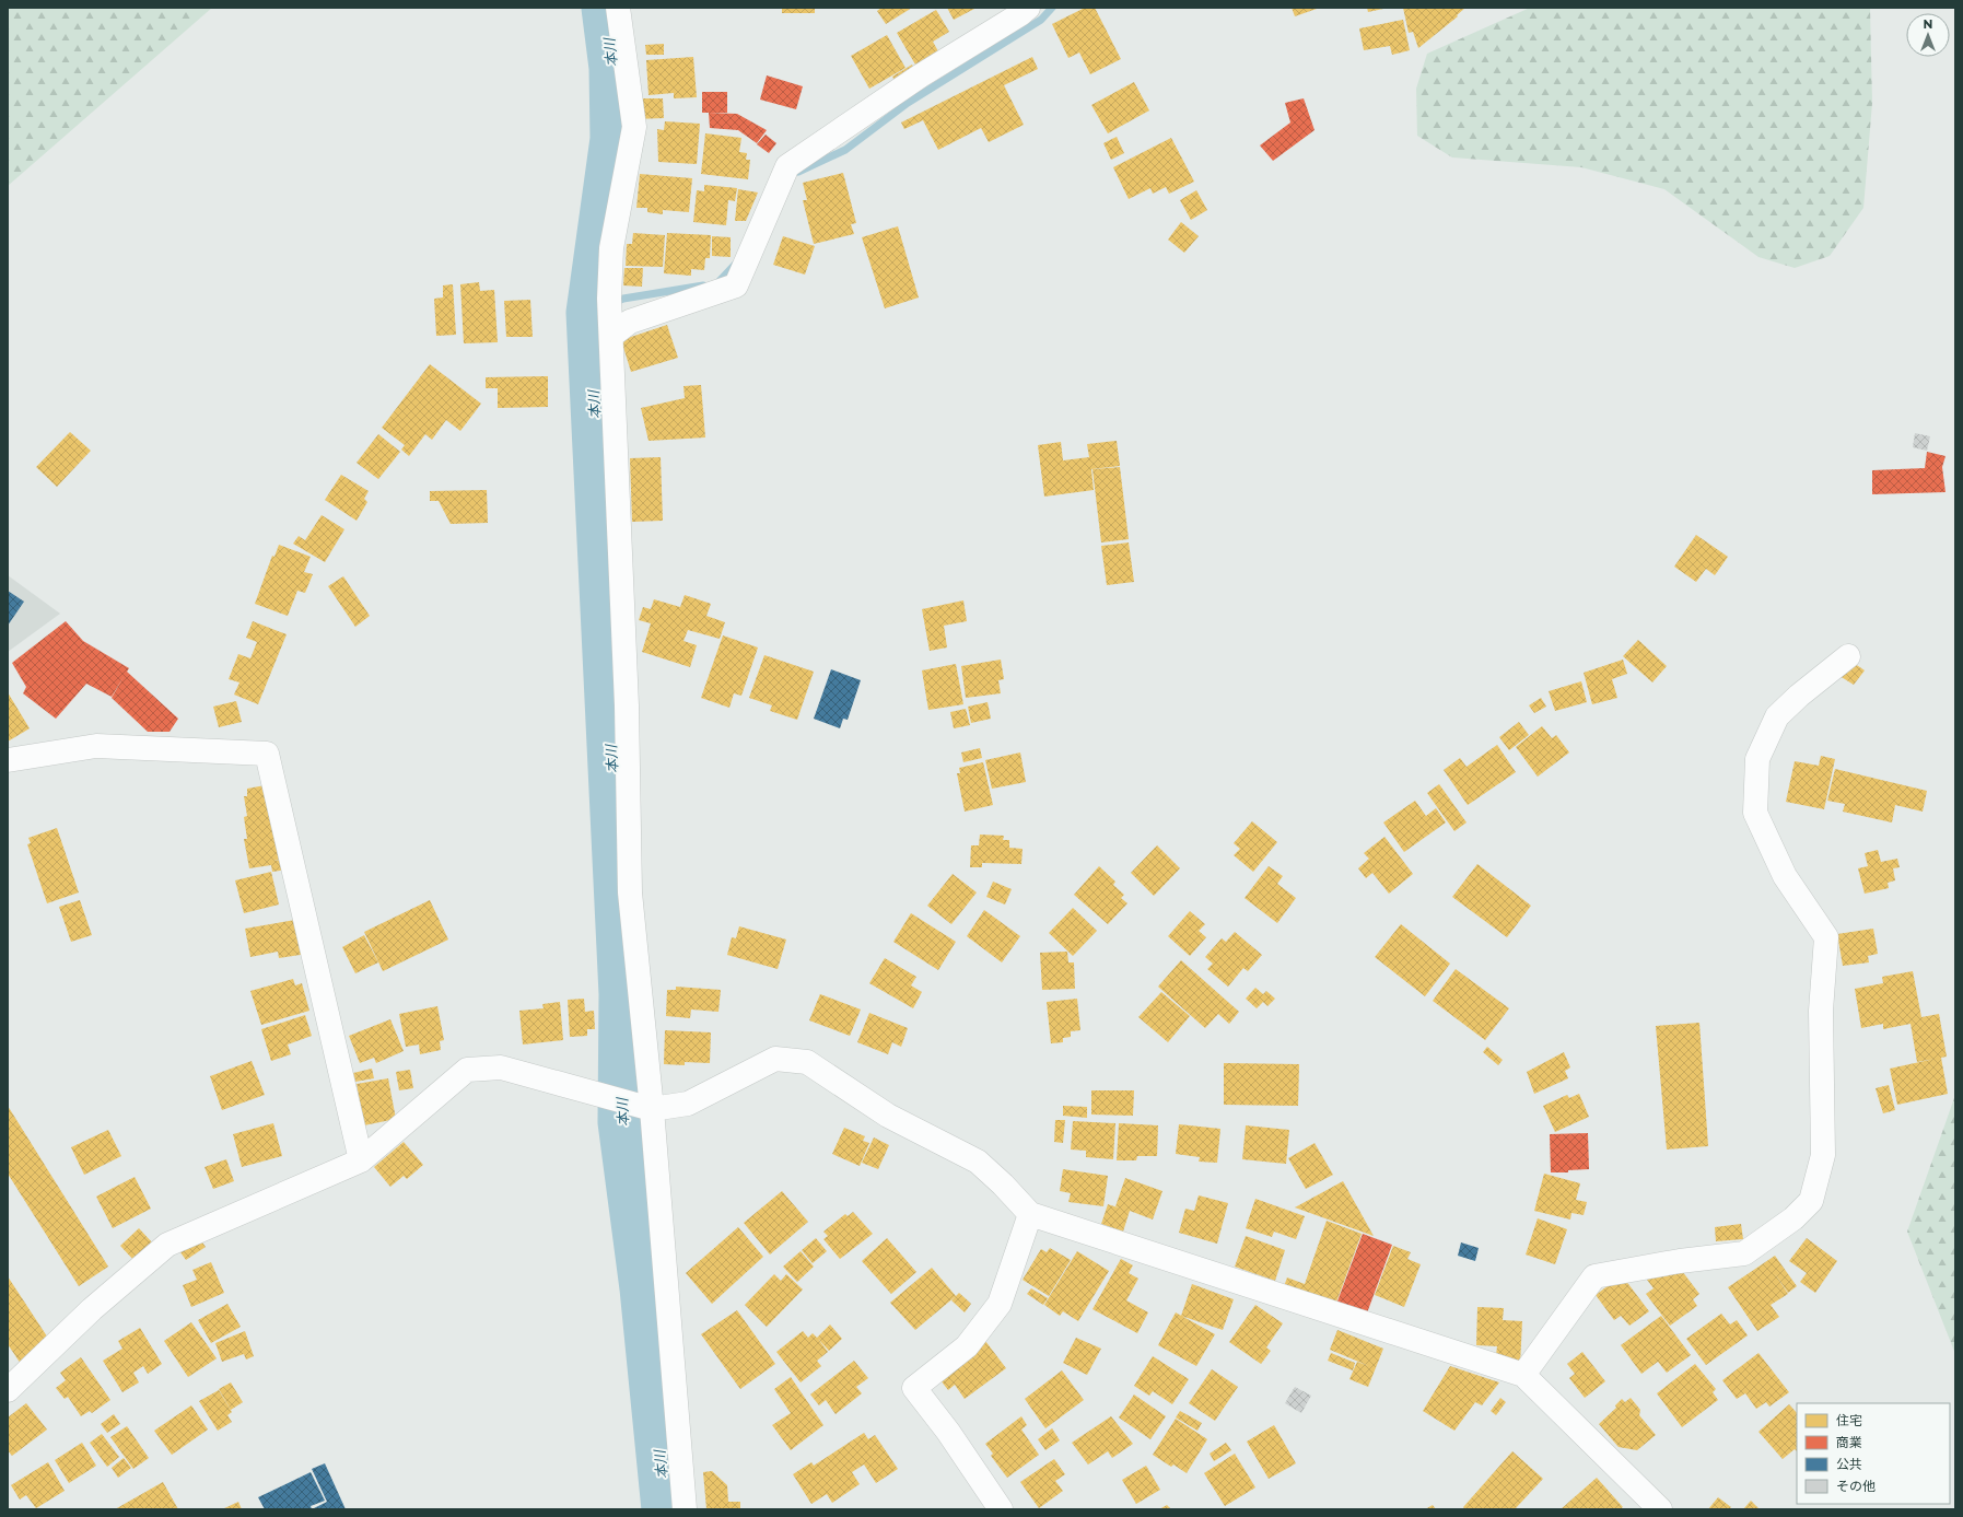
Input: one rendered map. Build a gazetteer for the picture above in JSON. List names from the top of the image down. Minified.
{"water":["本川"],"legend":["住宅","商業","公共","その他"],"north":"top"}
